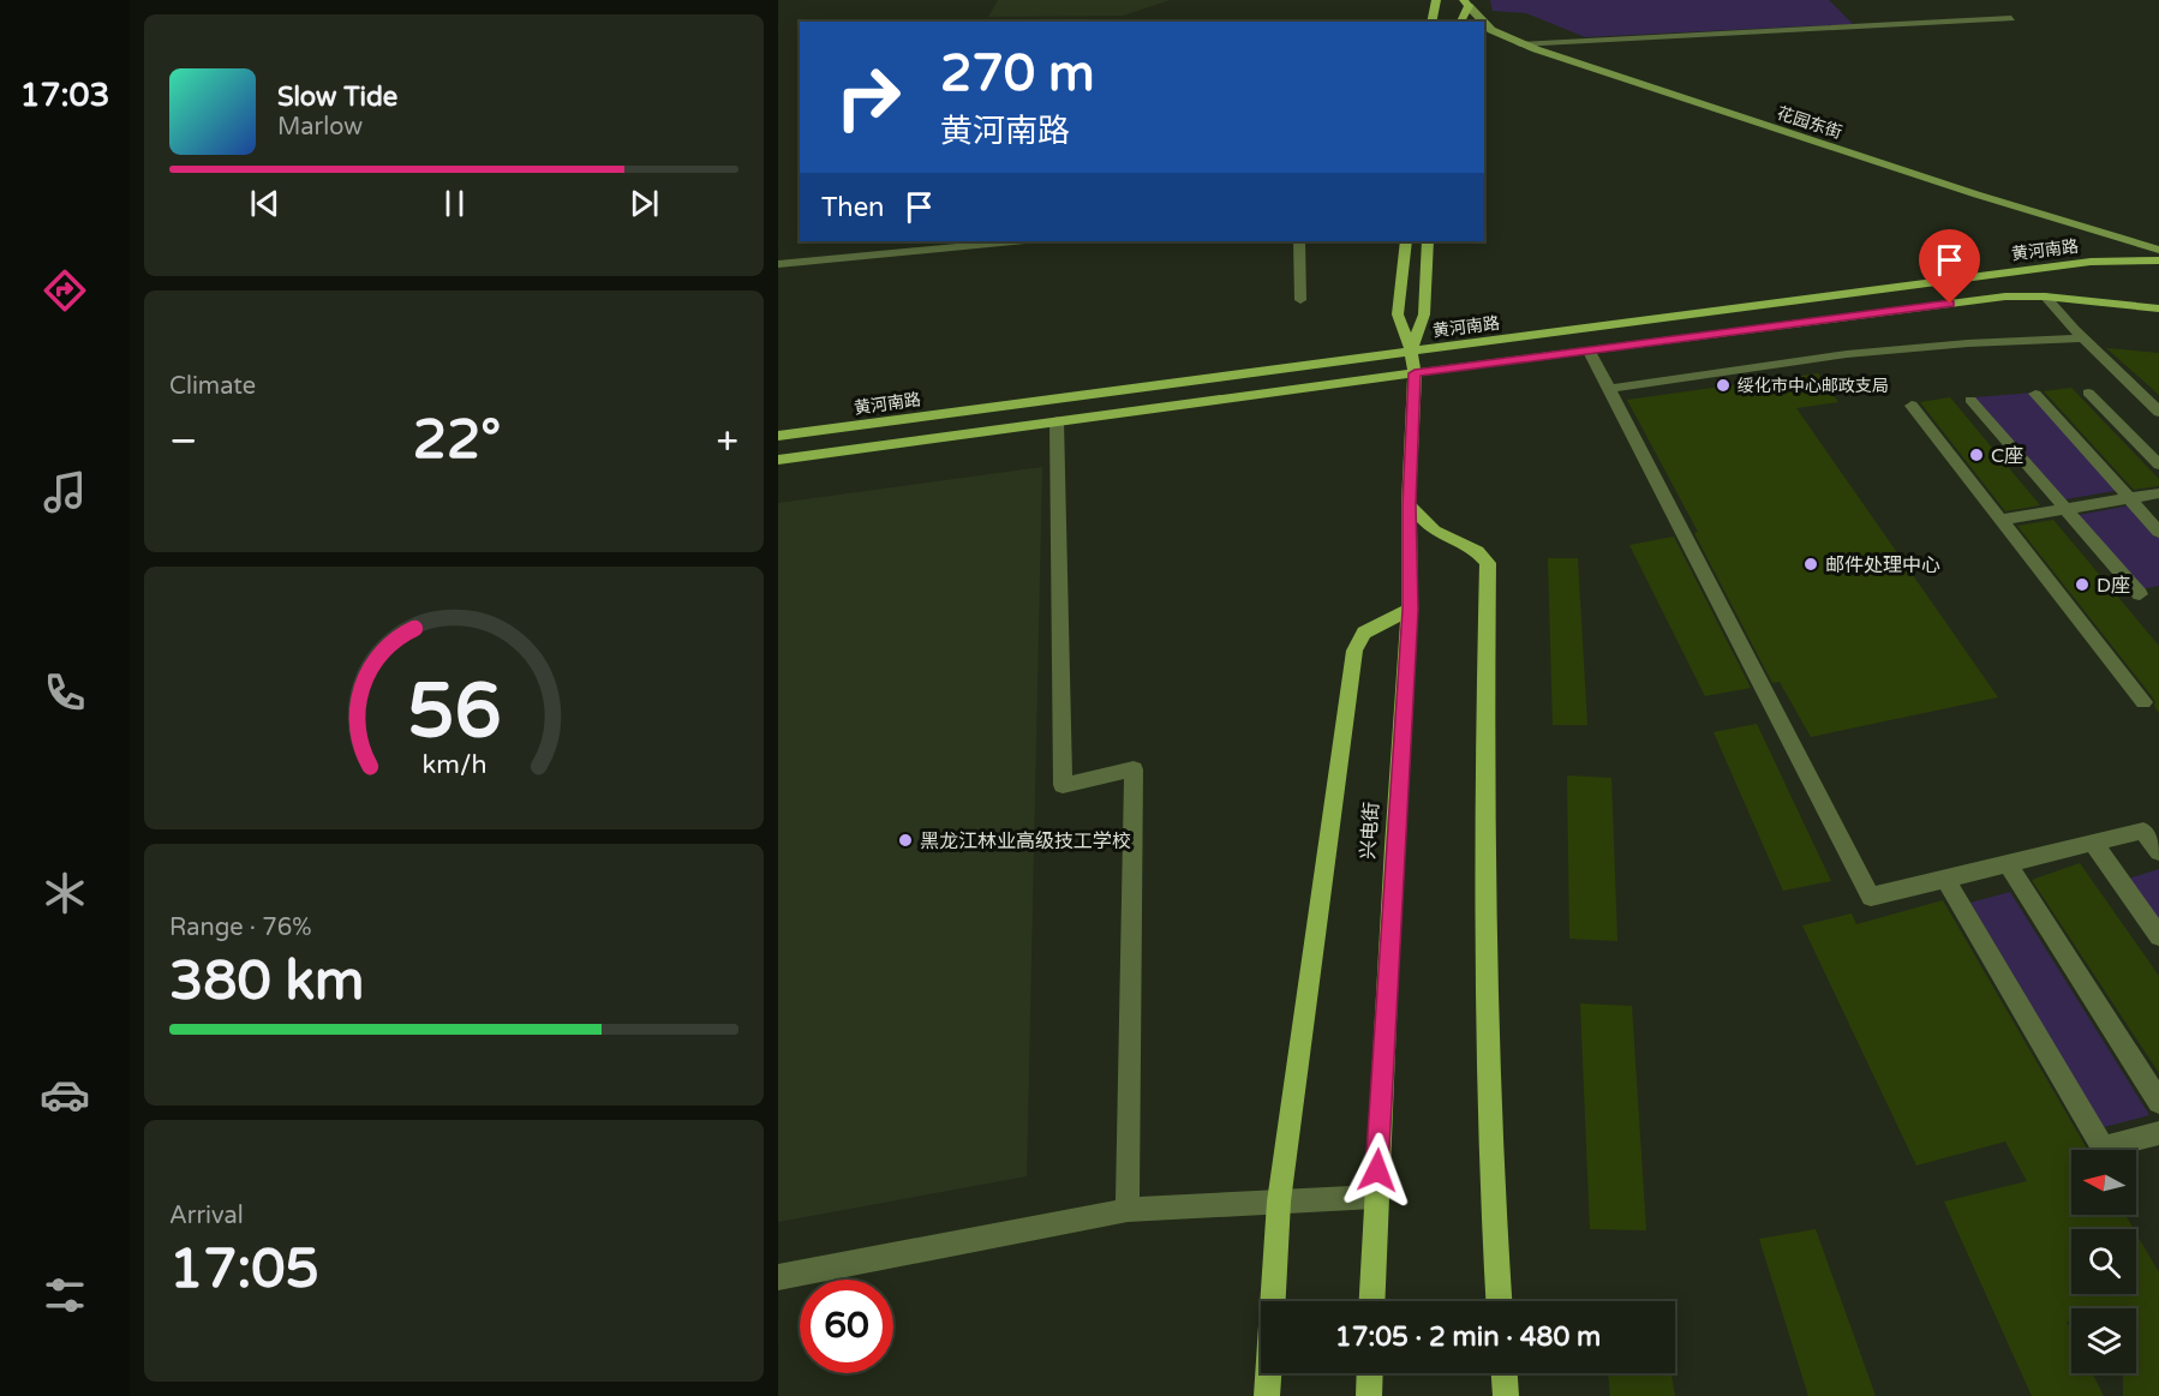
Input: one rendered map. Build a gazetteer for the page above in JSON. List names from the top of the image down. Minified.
{"streets":{"main road":["花园东街","黄河南路","兴电街"]},"crossings":[["黄河南路","兴电街"]],"places":["绥化市中心邮政支局","C座","邮件处理中心","D座","黑龙江林业高级技工学校"],"north":"left","page":{"tabs":"17:03","turn":["270 m","黄河南路"],"song":["Slow Tide","Marlow"],"then":"Then","tile":["Climate",["Range · 76%","380 km"],["Arrival","17:05"]],"heat":["−","22°","+"],"limit":"60","trip":"17:05 · 2 min · 480 m","gauge":["56","km/h"]}}
